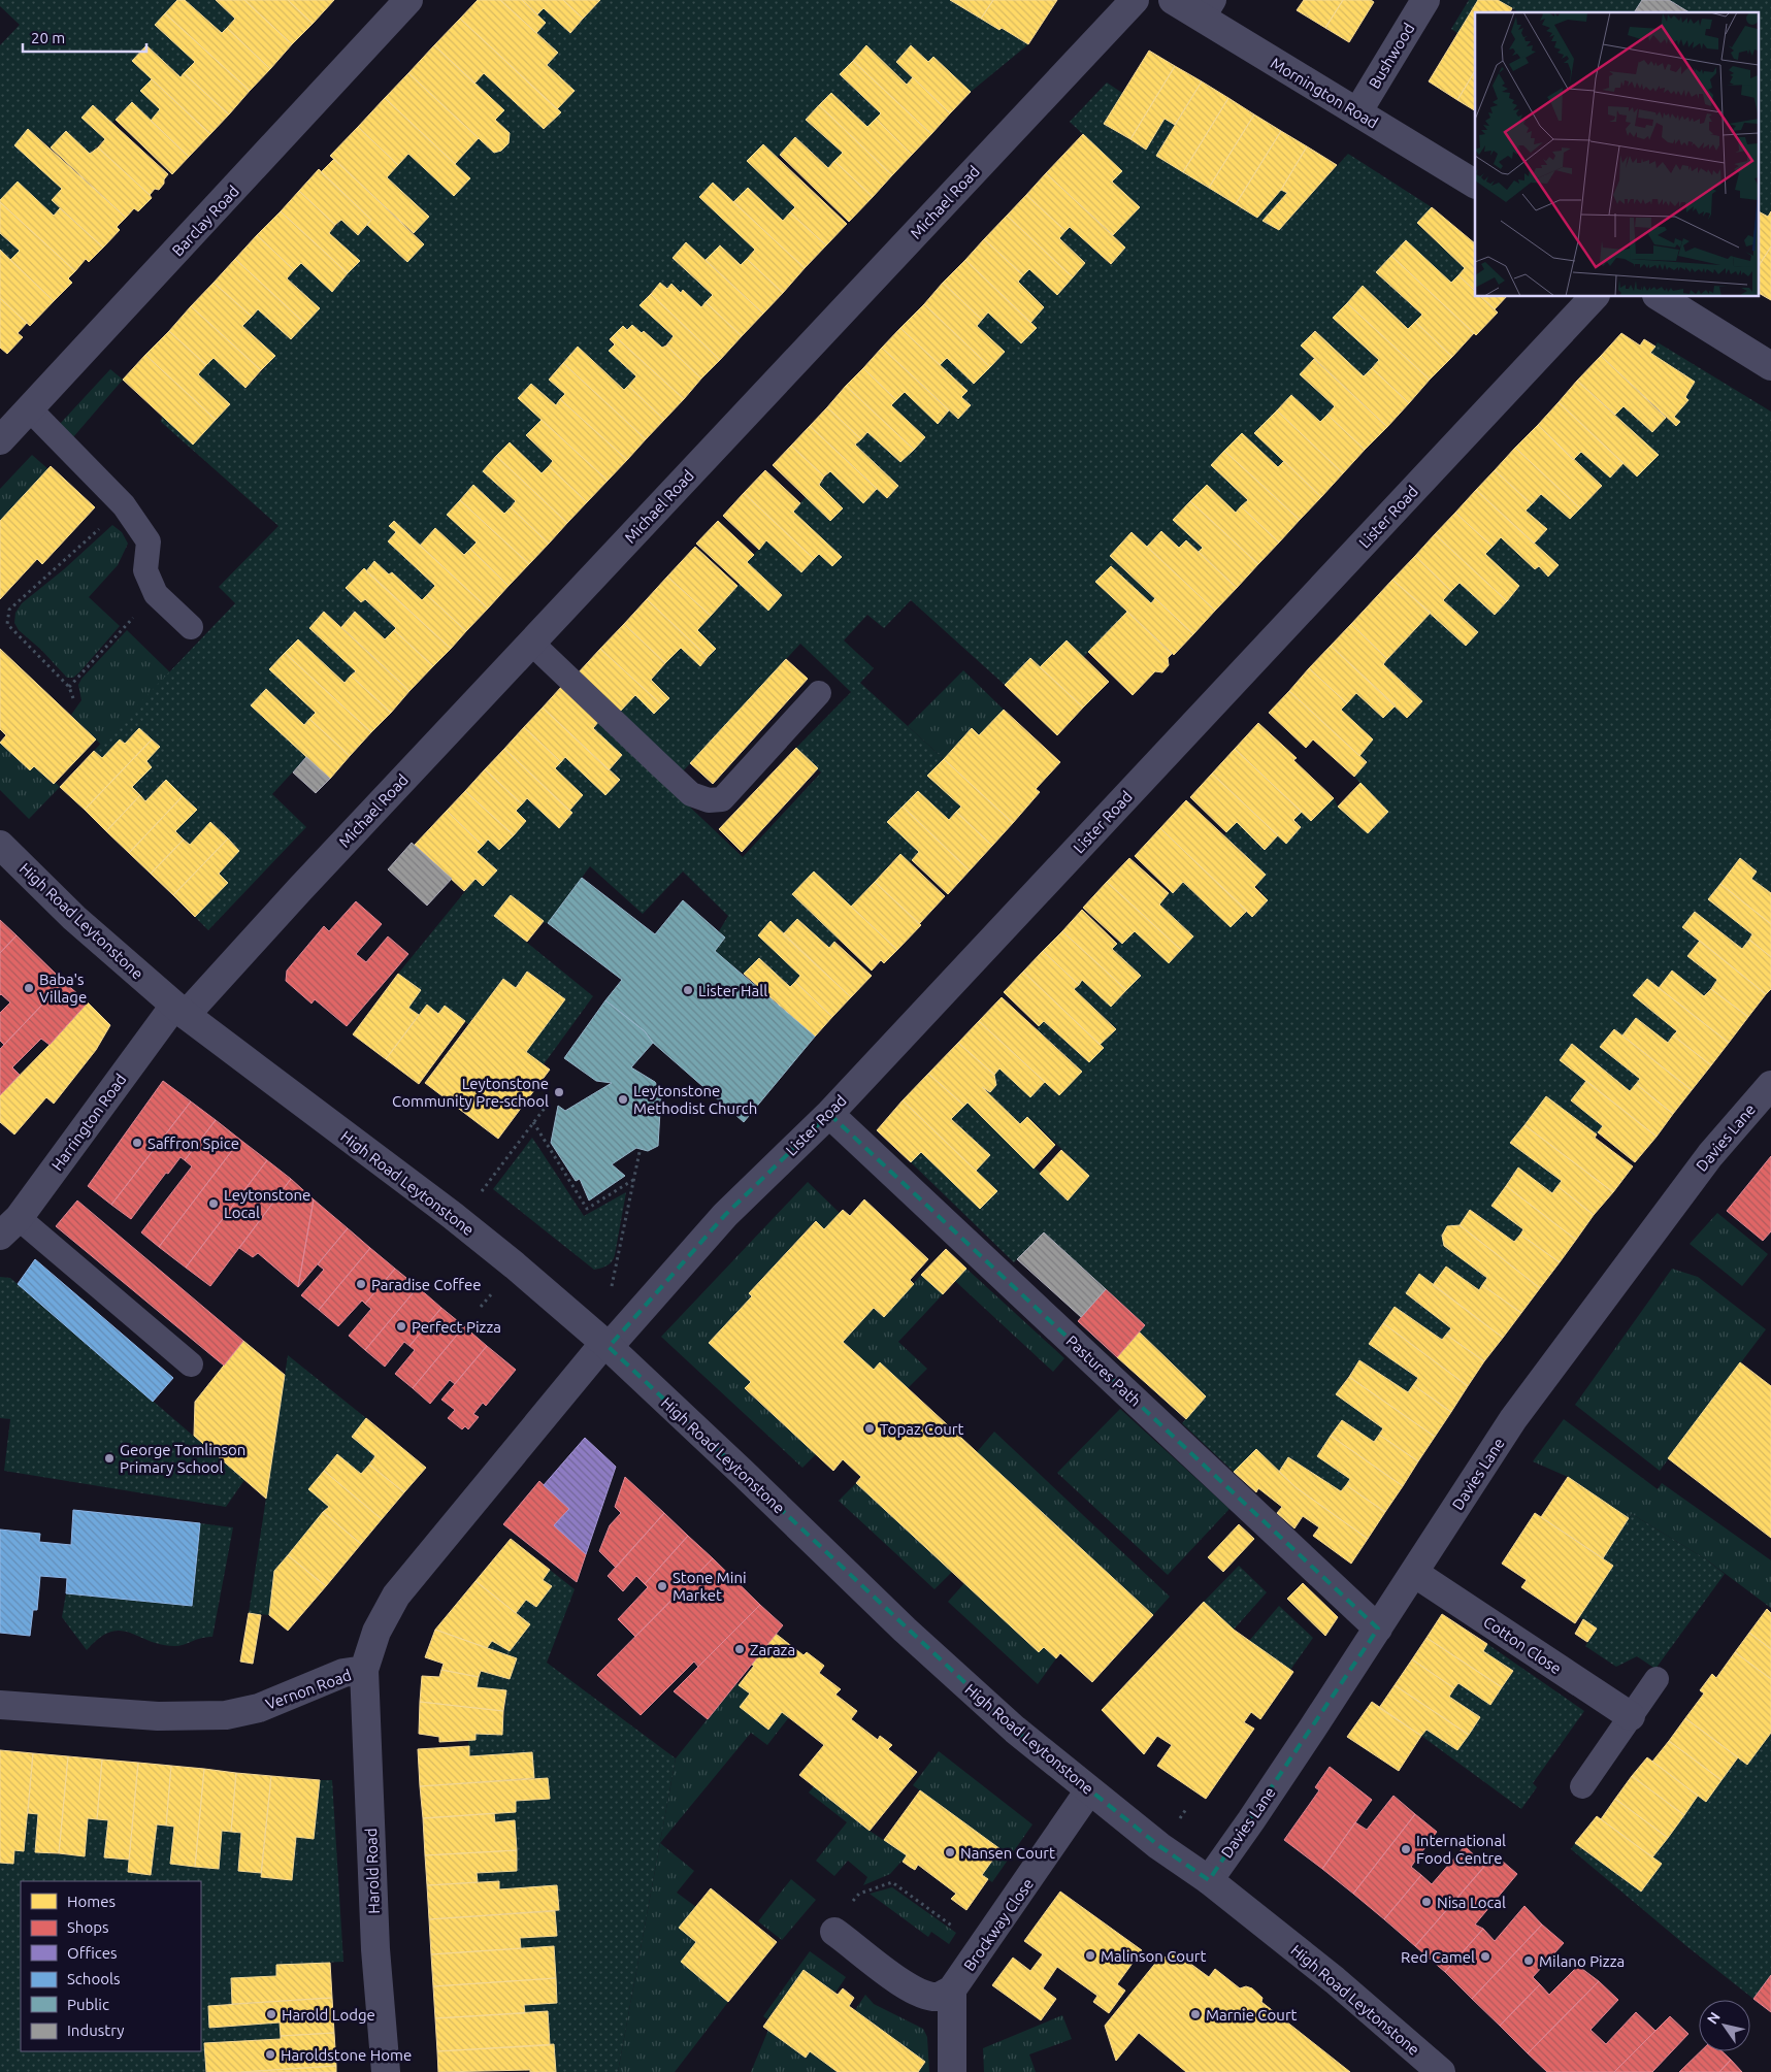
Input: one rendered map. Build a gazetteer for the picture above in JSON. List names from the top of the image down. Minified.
{"streets":{"street":["Bushwood","Mornington Road","Michael Road","Barclay Road","Lister Road","High Road Leytonstone","Harrington Road","Davies Lane","Pastures Path","Cotton Close","Vernon Road","Harold Road","Brockway Close"]},"crossings":[["Bushwood","Mornington Road"],["Michael Road","High Road Leytonstone"],["Michael Road","Harrington Road"],["Lister Road","High Road Leytonstone"],["Lister Road","Pastures Path"],["Lister Road","Vernon Road"],["High Road Leytonstone","Harrington Road"],["High Road Leytonstone","Davies Lane"],["High Road Leytonstone","Vernon Road"],["High Road Leytonstone","Brockway Close"],["Davies Lane","Pastures Path"],["Davies Lane","Cotton Close"],["Vernon Road","Harold Road"]],"places":["Baba's Village","Lister Hall","Leytonstone Community Pre-school","Leytonstone Methodist Church","Saffron Spice","Leytonstone Local","Paradise Coffee","Perfect Pizza","Topaz Court","George Tomlinson Primary School","Stone Mini Market","Zaraza","International Food Centre","Nansen Court","Nisa Local","Malinson Court","Red Camel","Milano Pizza","Harold Lodge","Marnie Court","Haroldstone Home"],"legend":["Homes","Shops","Offices","Schools","Public","Industry"],"scale_bar":"20 m","north":"top left"}
